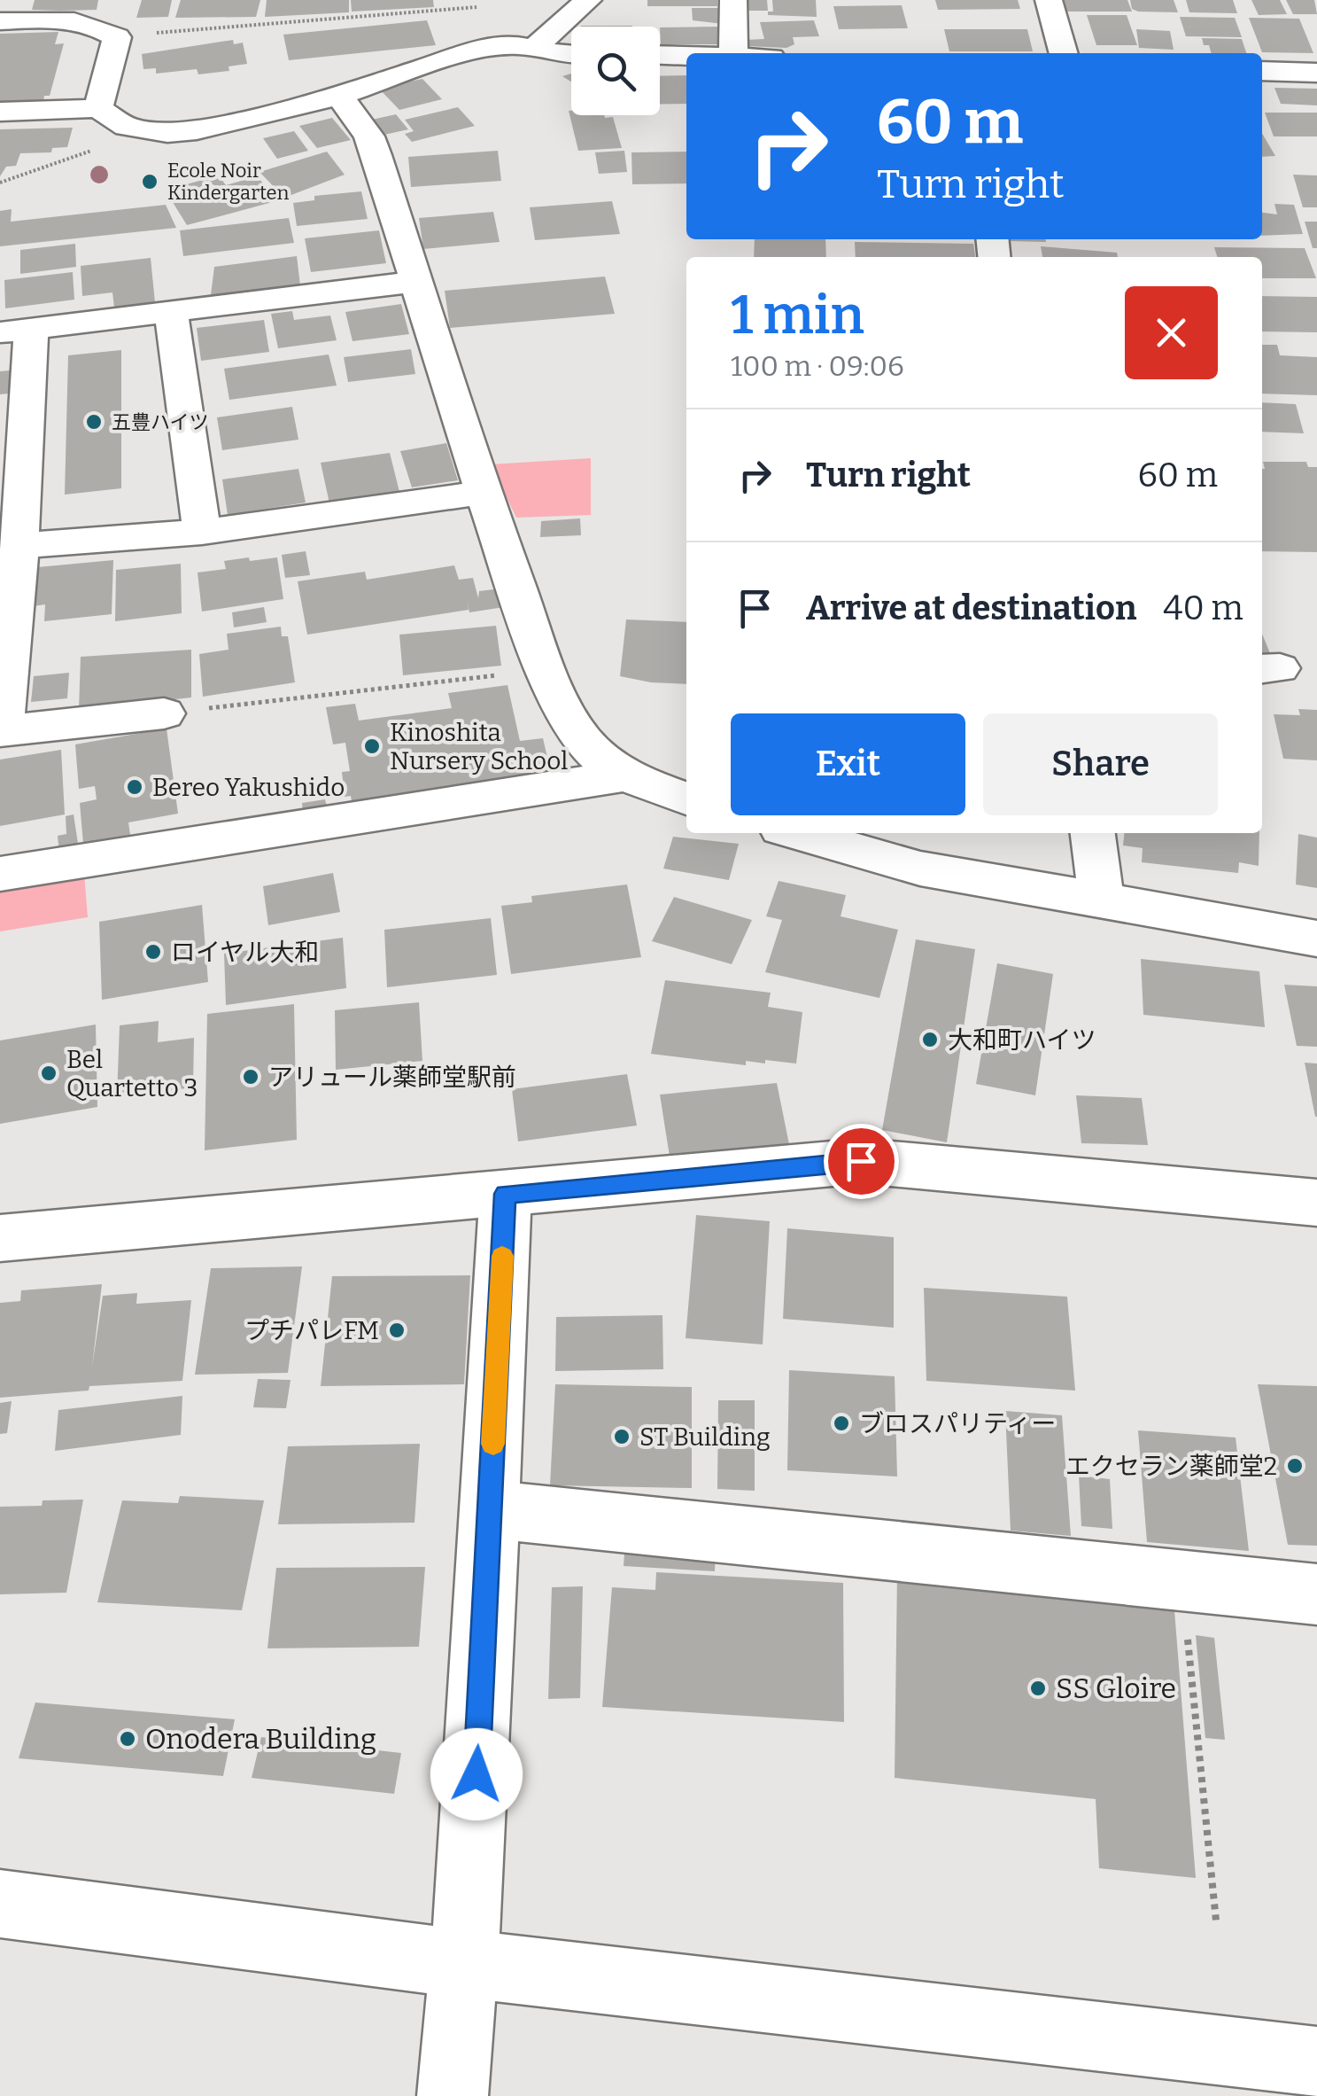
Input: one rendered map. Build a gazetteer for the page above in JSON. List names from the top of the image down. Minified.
{"places":["Ecole Noir Kindergarten","五豊ハイツ","Kinoshita Nursery School","Bereo Yakushido","ロイヤル大和","大和町ハイツ","Bel Quartetto 3","アリュール薬師堂駅前","プチパレFM","ブロスパリティー","ST Building","エクセラン薬師堂2","SS Gloire","Onodera Building"],"page":{"turn":["60 m","Turn right"],"heading":["1 min","100 m · 09:06"],"list":[{"name":"Turn right","value":"60 m"},{"name":"Arrive at destination","value":"40 m"}],"buttons":["Exit","Share"]}}
